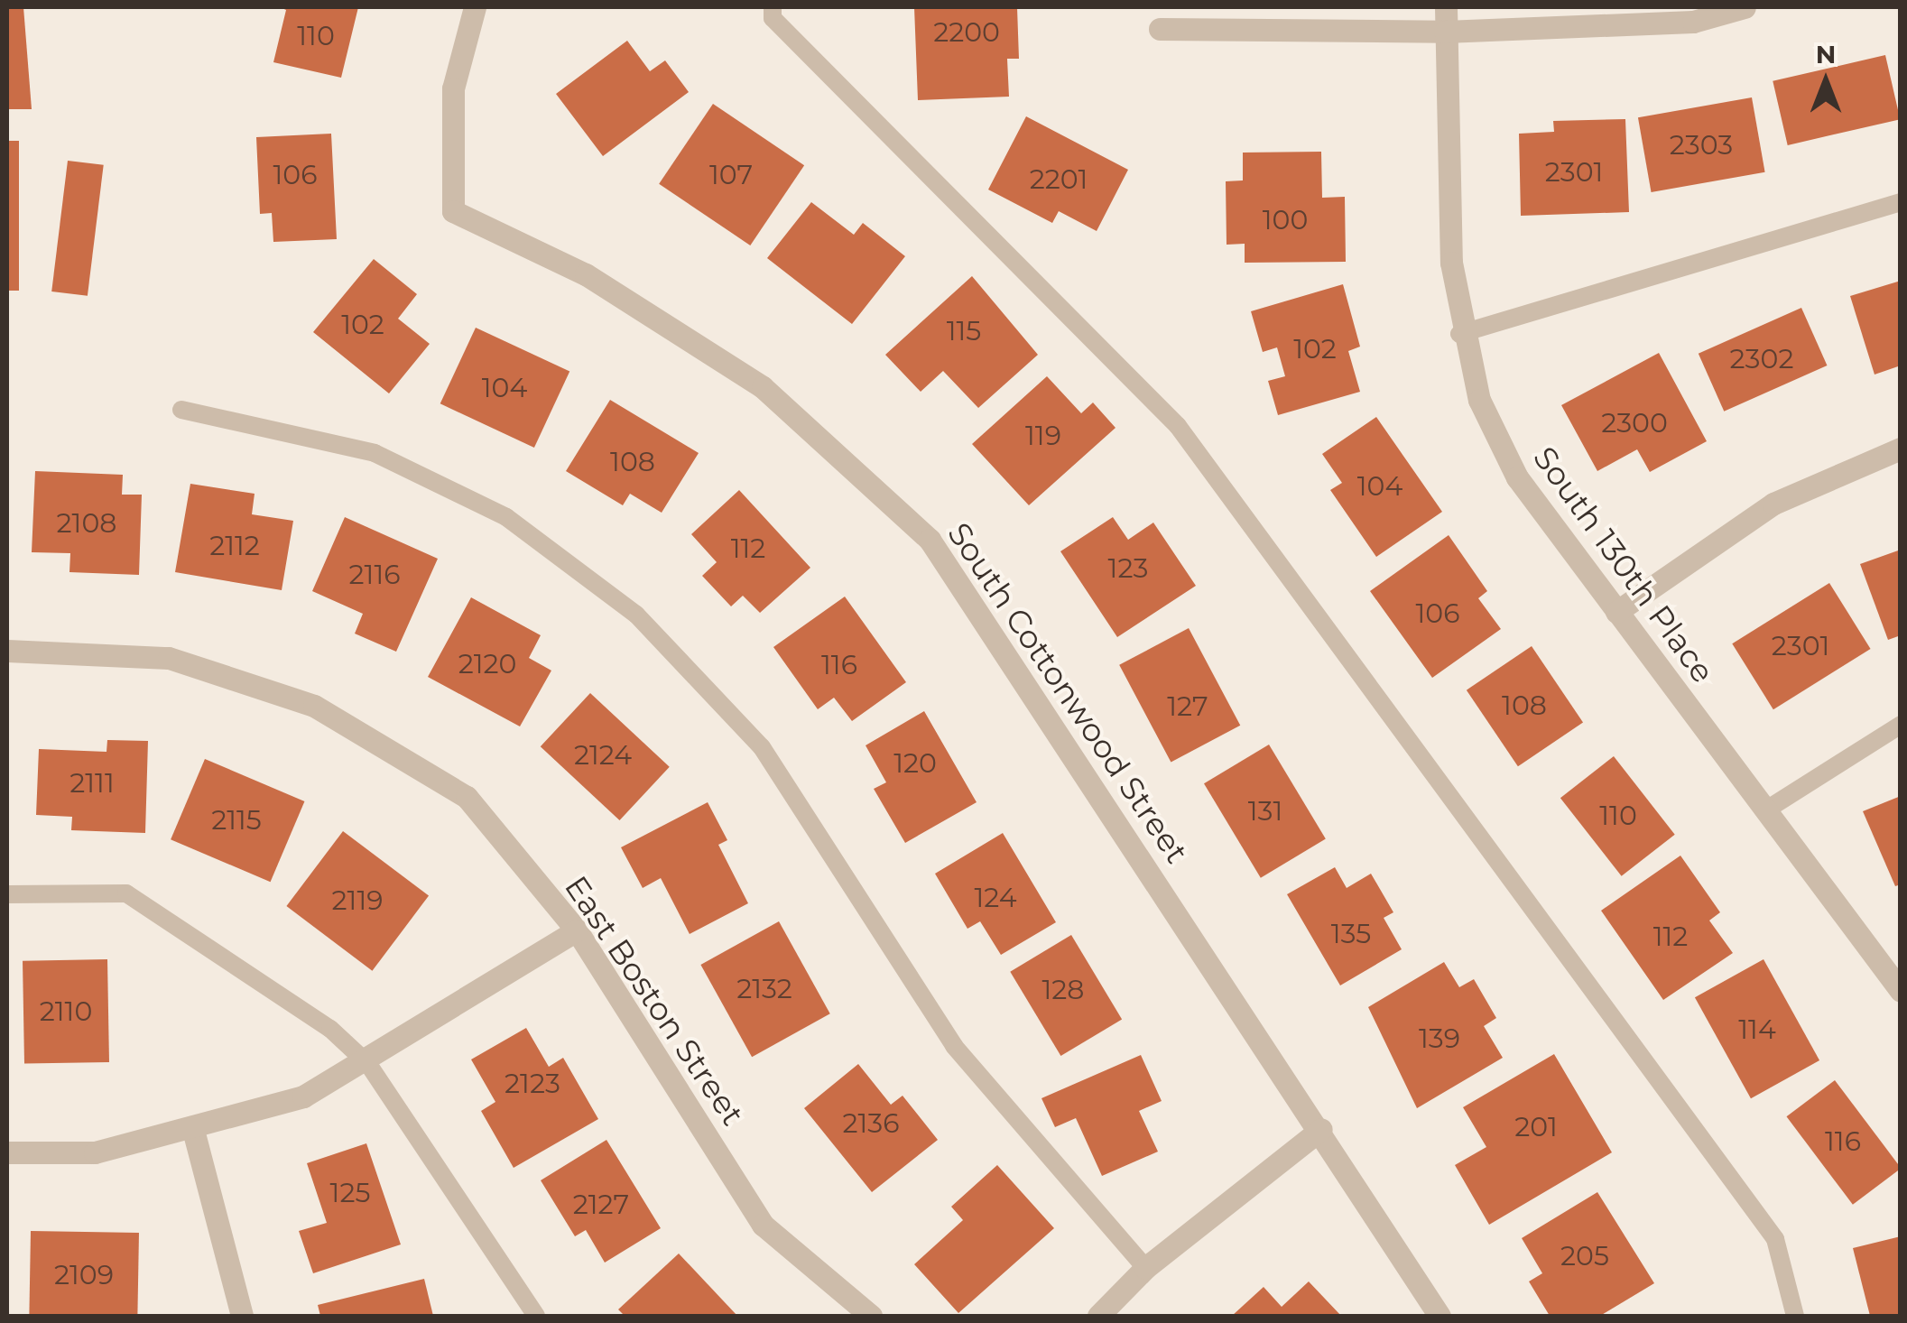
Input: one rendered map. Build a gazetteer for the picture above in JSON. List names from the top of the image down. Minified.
{"streets":{"street":["South 130th Place","South Cottonwood Street","East Boston Street"]},"house_numbers":["2200","110","2303","2301","106","107","2201","100","102","115","102","2302","104","2300","119","108","104","2108","2112","112","123","2116","106","2301","2120","116","108","127","2124","120","2111","131","110","2115","124","2119","135","112","2132","128","2110","114","139","2123","2136","201","116","125","2127","205","2109"],"north":"top"}
